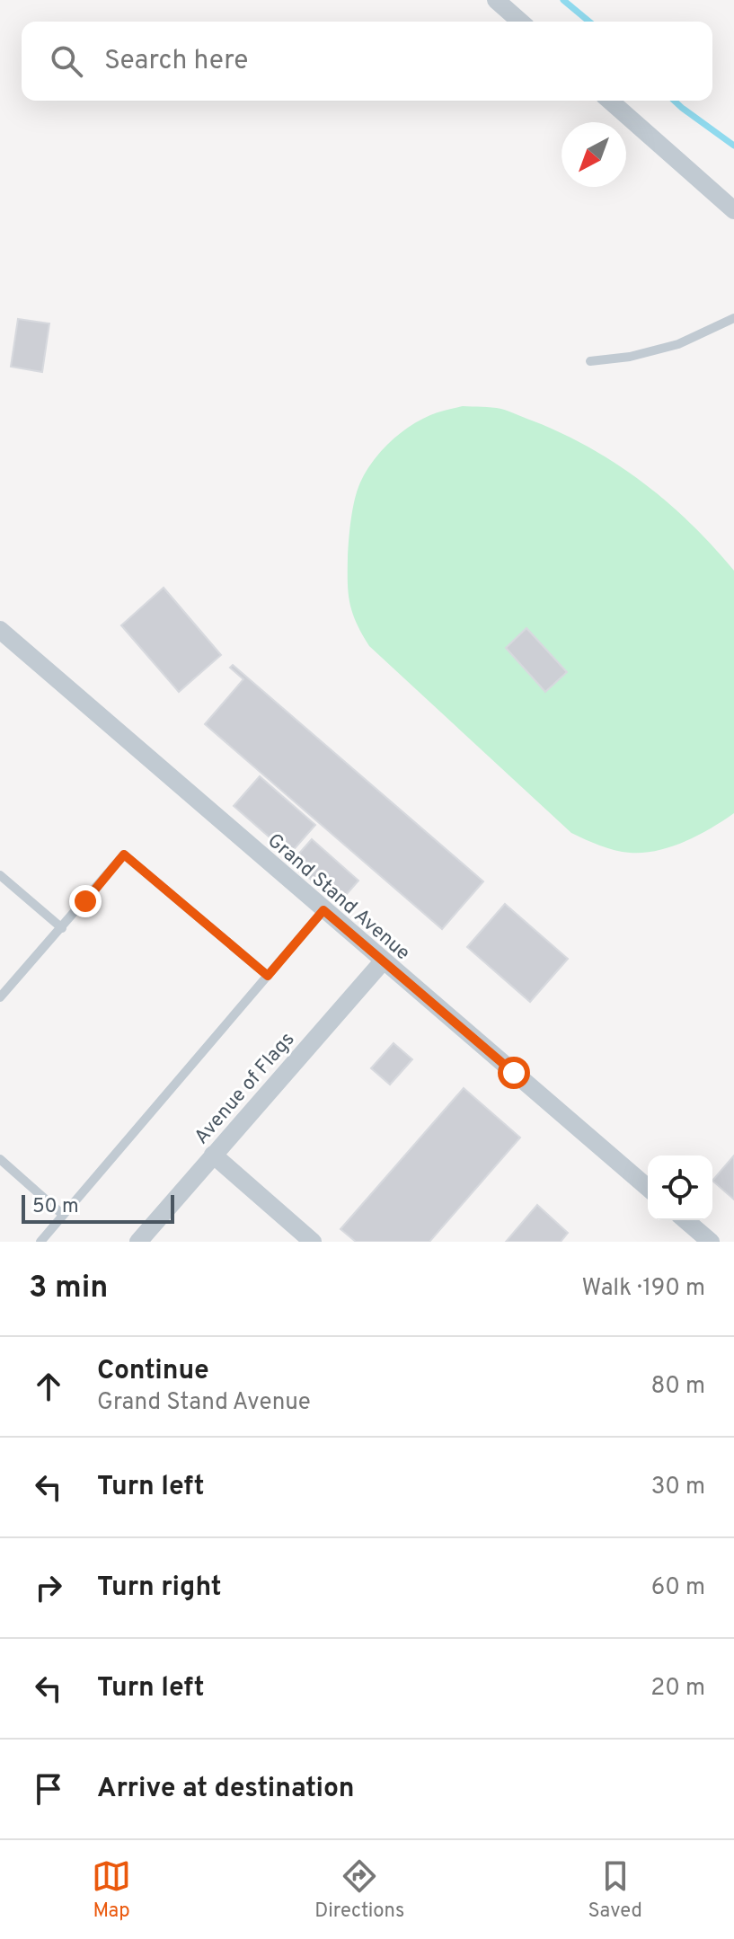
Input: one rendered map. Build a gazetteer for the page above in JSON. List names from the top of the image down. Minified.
{"streets":{"street":["Grand Stand Avenue","Avenue of Flags"]},"crossings":[["Grand Stand Avenue","Avenue of Flags"]],"scale_bar":"50 m","north":"bottom left","page":{"search":"Search here","scale":"50 m","heading":["3 min","Walk · 190 m"],"list":[["Continue","Grand Stand Avenue","80 m"],["Turn left","30 m"],["Turn right","60 m"],["Turn left","20 m"],"Arrive at destination"],"nav":["Map","Directions","Saved"]}}
